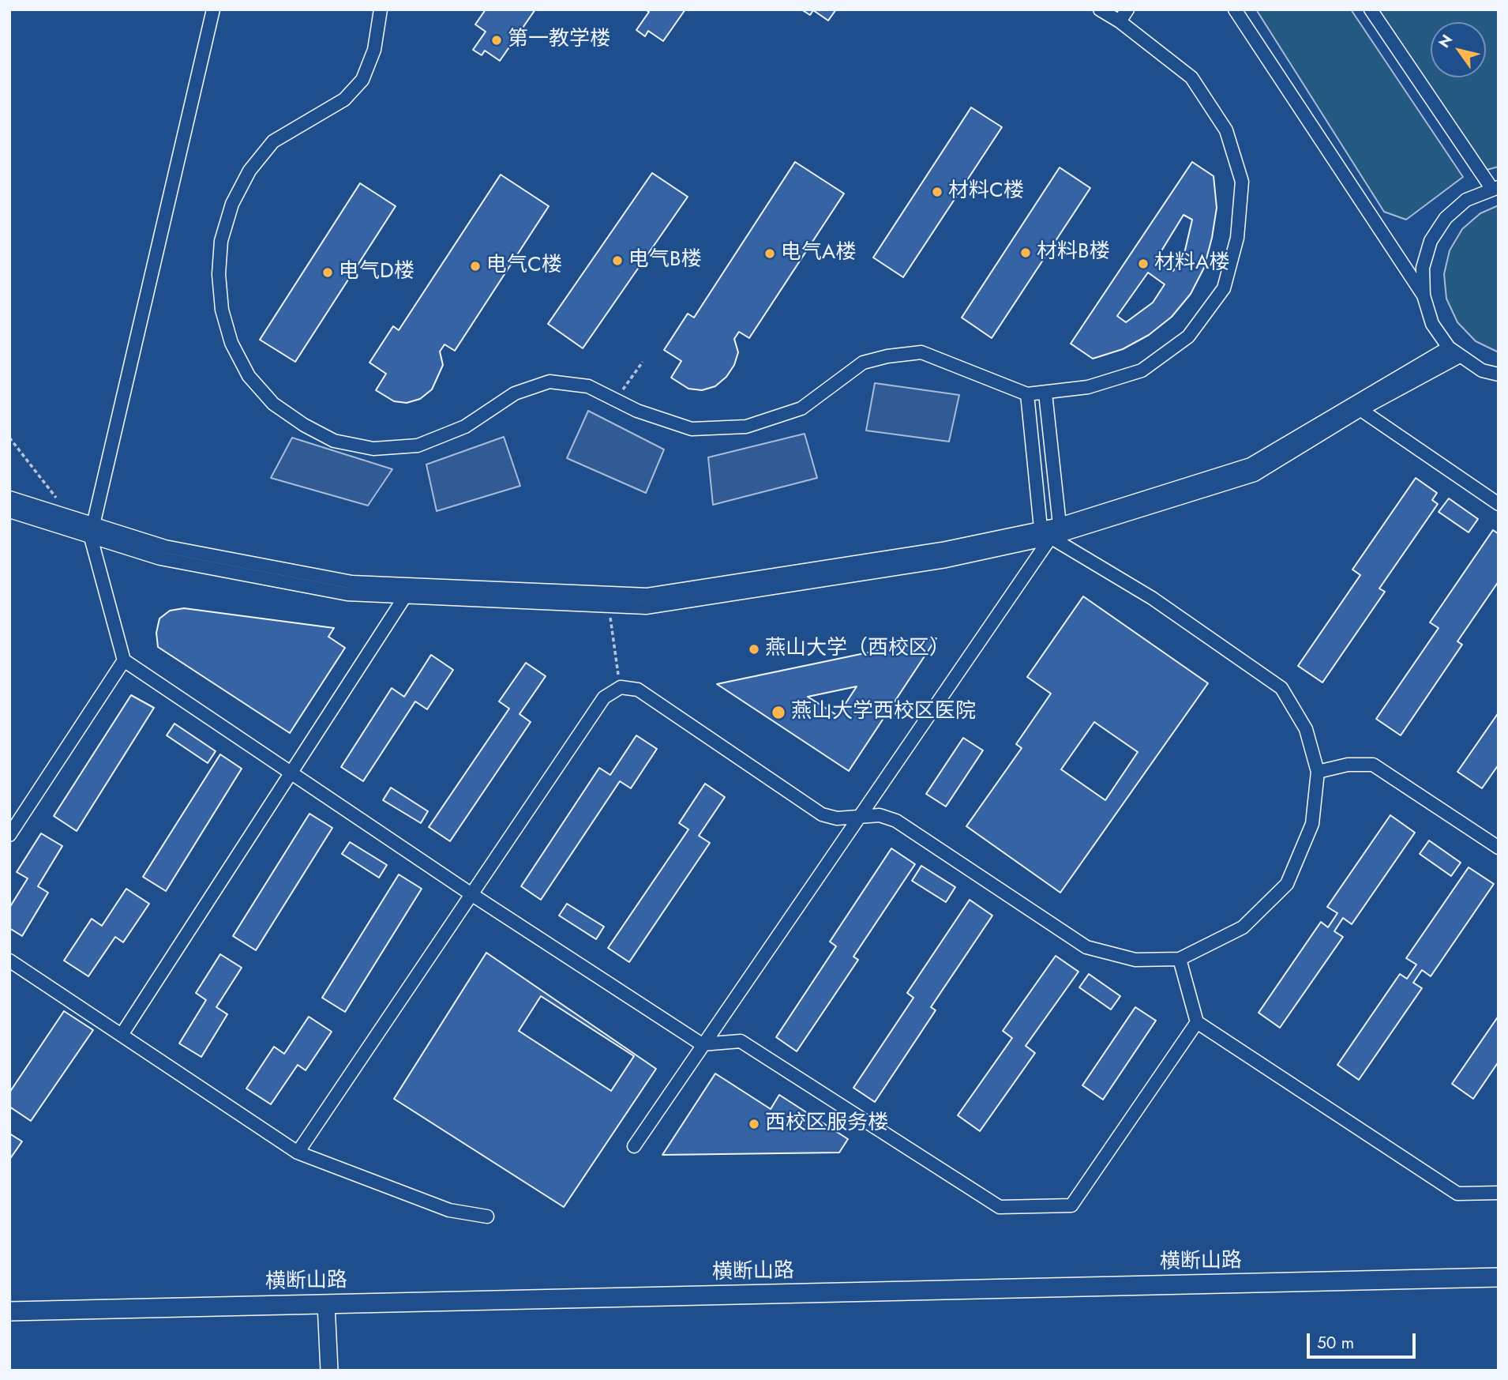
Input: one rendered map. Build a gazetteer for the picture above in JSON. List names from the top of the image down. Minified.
{"streets":{"main road":["横断山路"]},"places":["第一教学楼","材料C楼","材料B楼","电气A楼","电气B楼","材料A楼","电气C楼","电气D楼","燕山大学（西校区）","燕山大学西校区医院","西校区服务楼"],"scale_bar":"50 m","north":"top left"}
